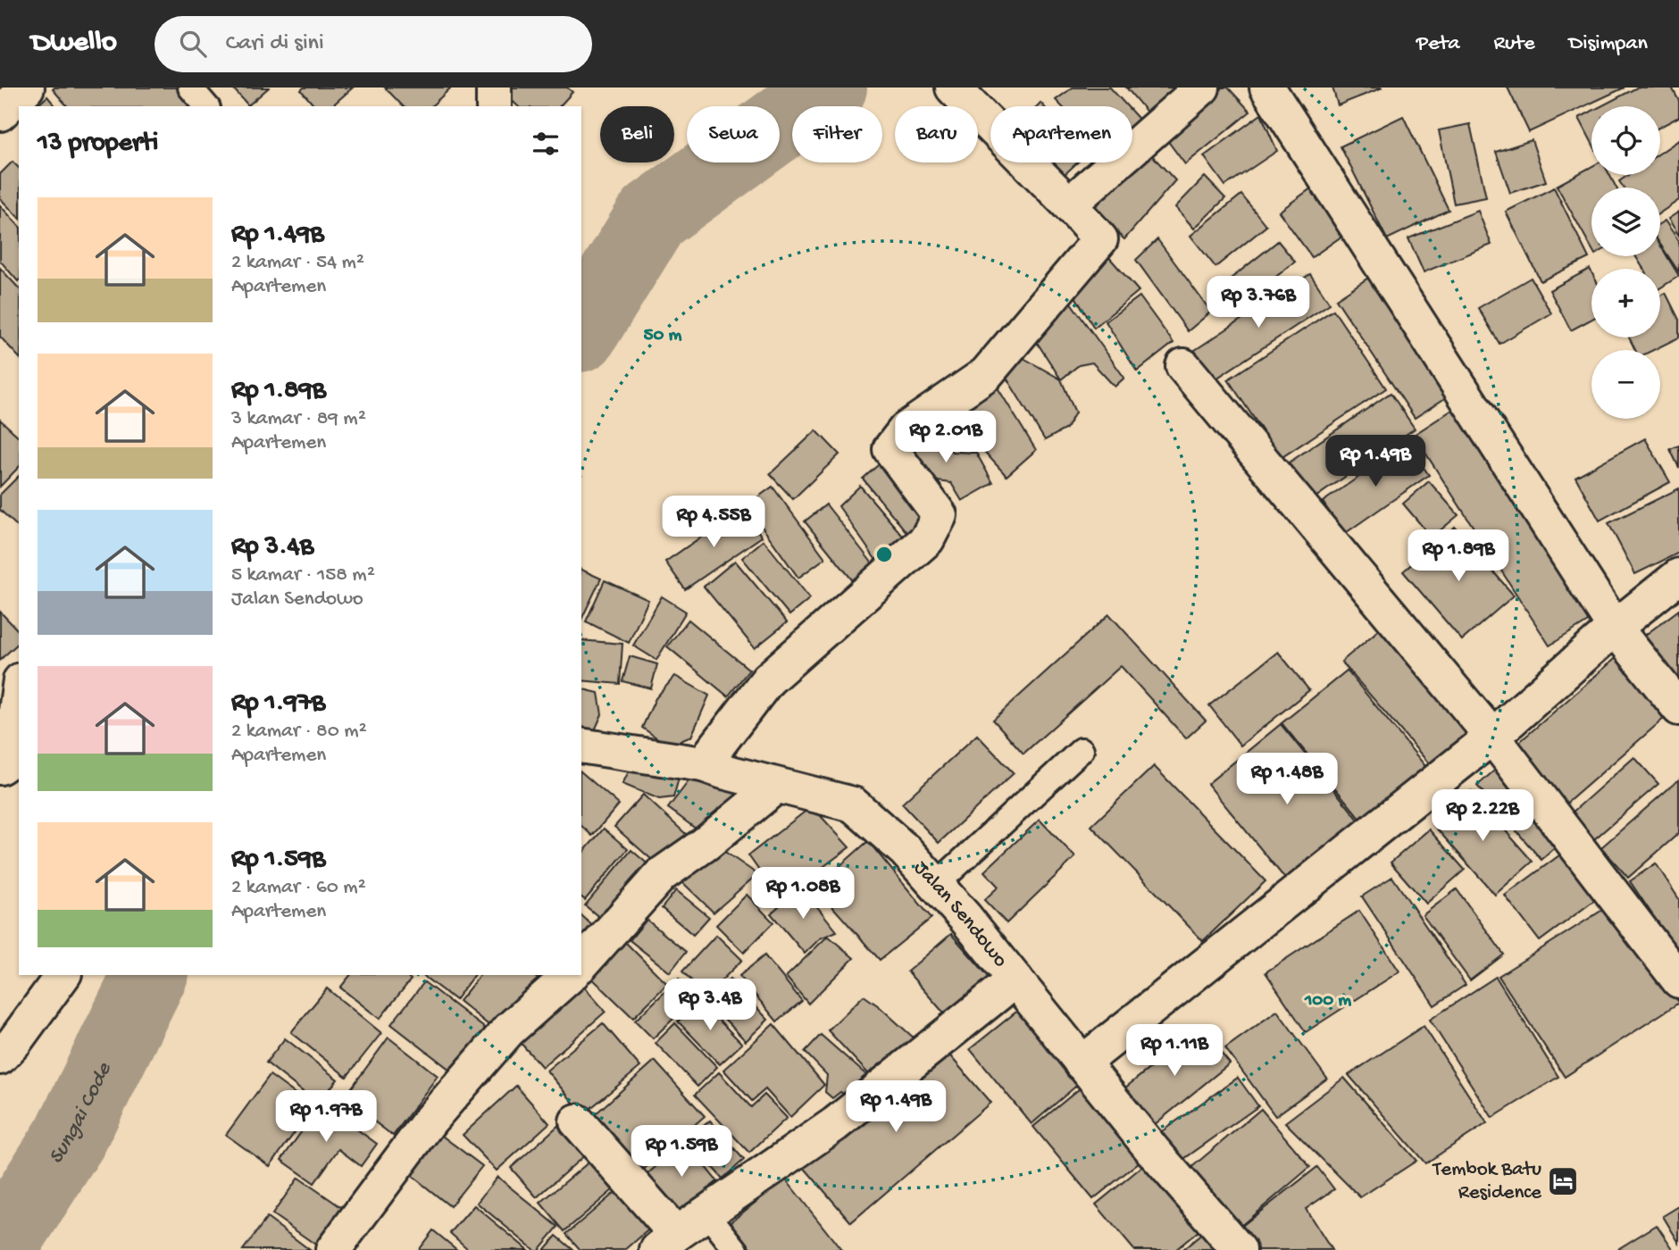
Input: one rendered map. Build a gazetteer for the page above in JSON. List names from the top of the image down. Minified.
{"streets":{"street":["Jalan Sendowo"]},"water":["Sungai Code"],"places":{"hotel":["Tembok Batu Residence"]},"page":{"header":"Dwello","search":"Cari di sini","nav":["Peta","Rute","Disimpan"],"map_buttons":["+","−"],"chip":["Beli","Sewa","Filter","Baru","Apartemen"],"heading":"13 properti","list":[{"name":"Rp 1.49B","note":"2 kamar · 54 m² · Apartemen"},{"name":"Rp 1.89B","note":"3 kamar · 89 m² · Apartemen"},{"name":"Rp 3.4B","note":"5 kamar · 158 m² · Jalan Sendowo"},{"name":"Rp 1.97B","note":"2 kamar · 80 m² · Apartemen"},{"name":"Rp 1.59B","note":"2 kamar · 60 m² · Apartemen"}],"price":["Rp 3.76B","Rp 2.01B","Rp 1.49B","Rp 4.55B","Rp 1.89B","Rp 1.48B","Rp 2.22B","Rp 1.08B","Rp 3.4B","Rp 1.11B","Rp 1.49B","Rp 1.97B","Rp 1.59B"]},"rings":["50 m","100 m"]}
